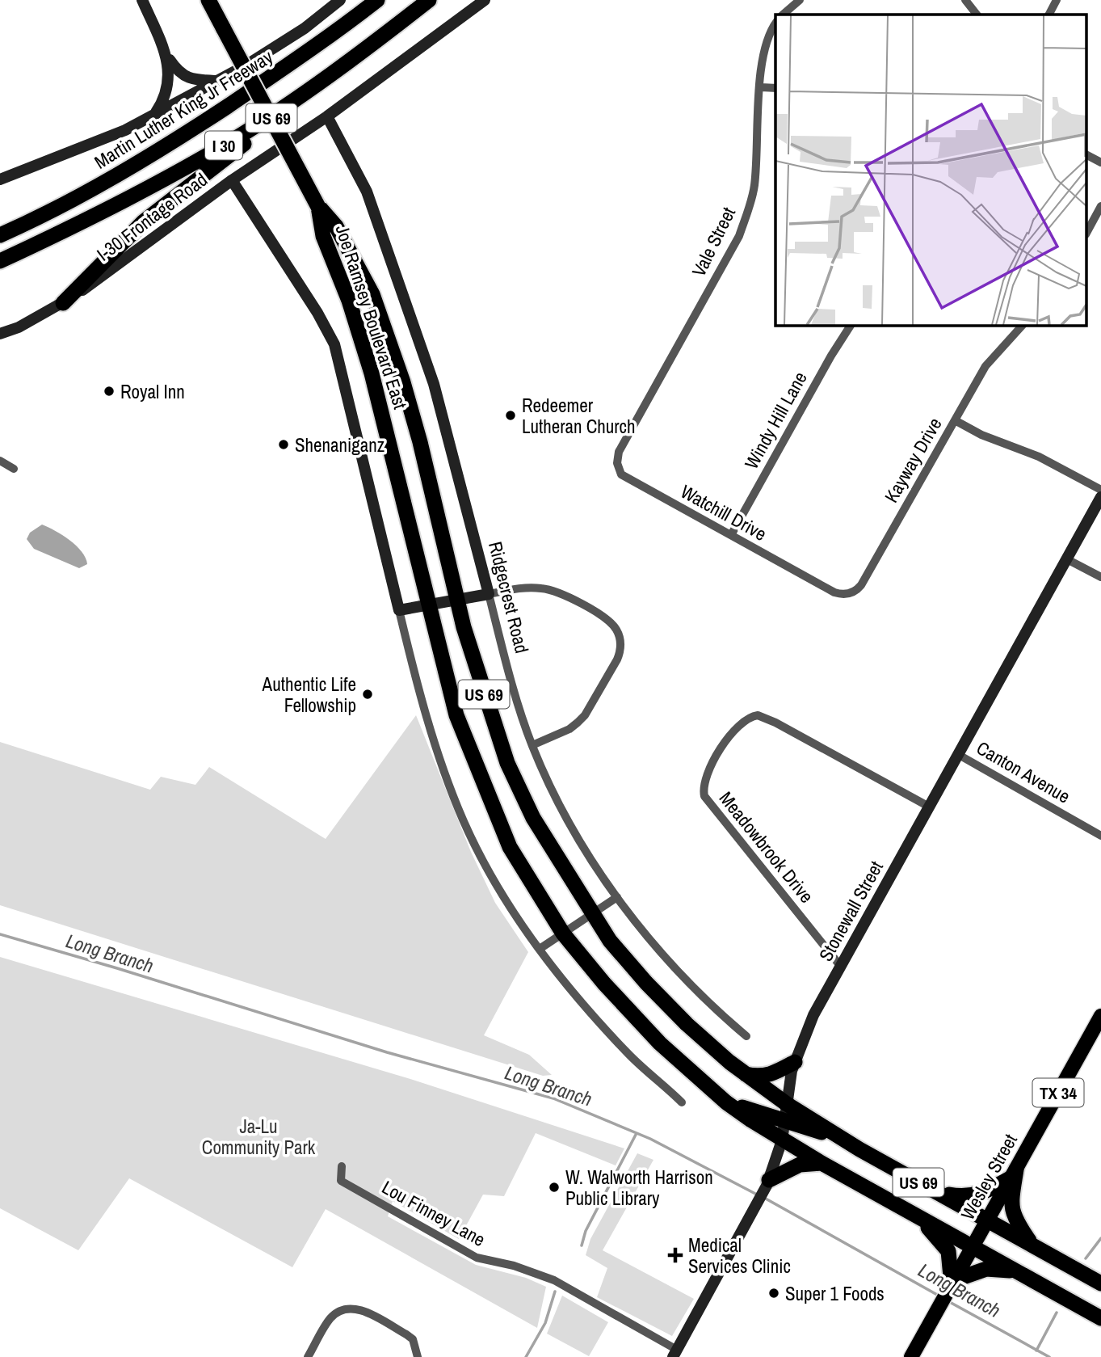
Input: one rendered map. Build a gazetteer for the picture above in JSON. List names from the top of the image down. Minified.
{"streets":{"highway":["Martin Luther King Jr Freeway","US 69","I 30","Joe Ramsey Boulevard East"],"main road":["TX 34","Wesley Street"],"street":["I-30 Frontage Road","Vale Street","Windy Hill Lane","Kayway Drive","Watchill Drive","Ridgecrest Road","Canton Avenue","Meadowbrook Drive","Stonewall Street","Lou Finney Lane"]},"crossings":[["US 69","Joe Ramsey Boulevard East"],["I-30 Frontage Road","Ridgecrest Road"],["Vale Street","Watchill Drive"],["Joe Ramsey Boulevard East","Stonewall Street"],["Joe Ramsey Boulevard East","Wesley Street"],["Windy Hill Lane","Watchill Drive"],["Kayway Drive","Watchill Drive"],["Canton Avenue","Stonewall Street"],["Meadowbrook Drive","Stonewall Street"],["Stonewall Street","Lou Finney Lane"]],"water":["Long Branch"],"parks":["Ja-Lu Community Park"],"places":{"other":["Royal Inn","Redeemer Lutheran Church","Shenaniganz","Authentic Life Fellowship","W. Walworth Harrison Public Library","Super 1 Foods"],"health":["Medical Services Clinic"]}}
